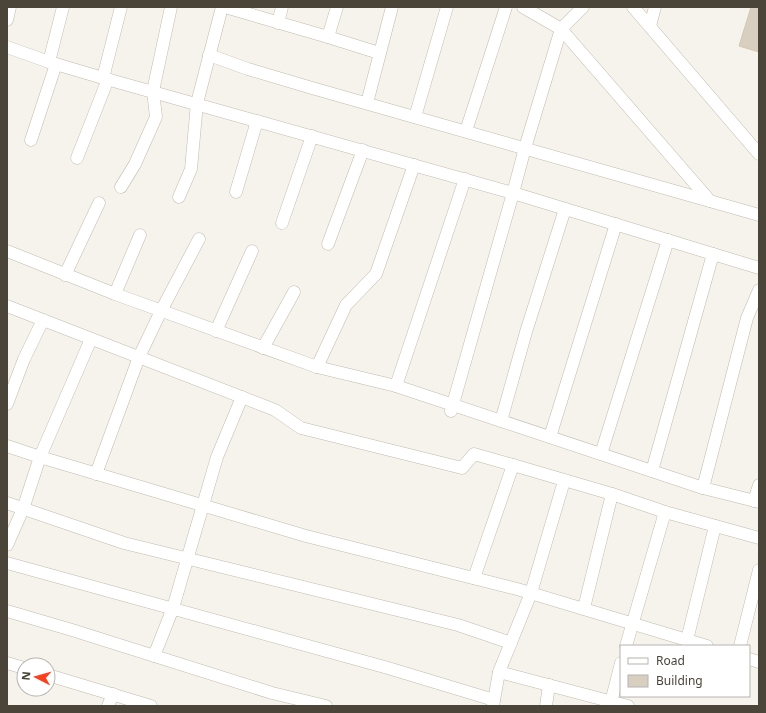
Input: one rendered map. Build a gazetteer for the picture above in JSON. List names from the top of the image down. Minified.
{"legend":["Road","Building"],"north":"left"}
